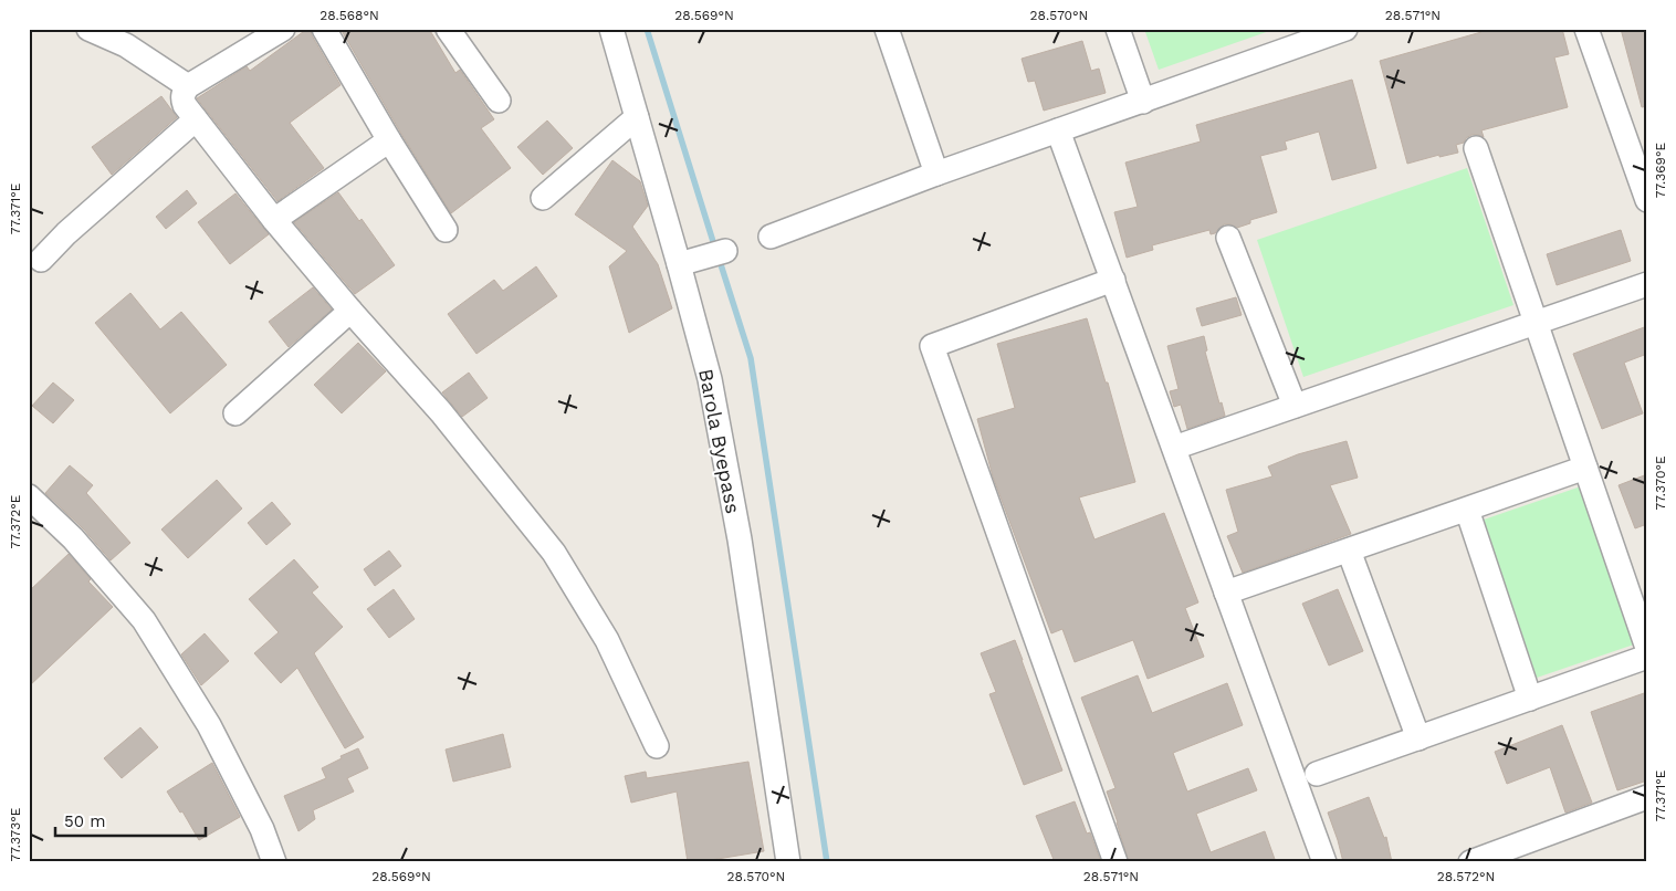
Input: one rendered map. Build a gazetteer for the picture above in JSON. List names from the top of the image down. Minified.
{"streets":{"street":["Barola Byepass"]},"scale_bar":"50 m","coordinates":["28.568°N","28.569°N","28.570°N","28.571°N","77.369°E","77.371°E","77.370°E","77.372°E","77.373°E","28.572°N"]}
